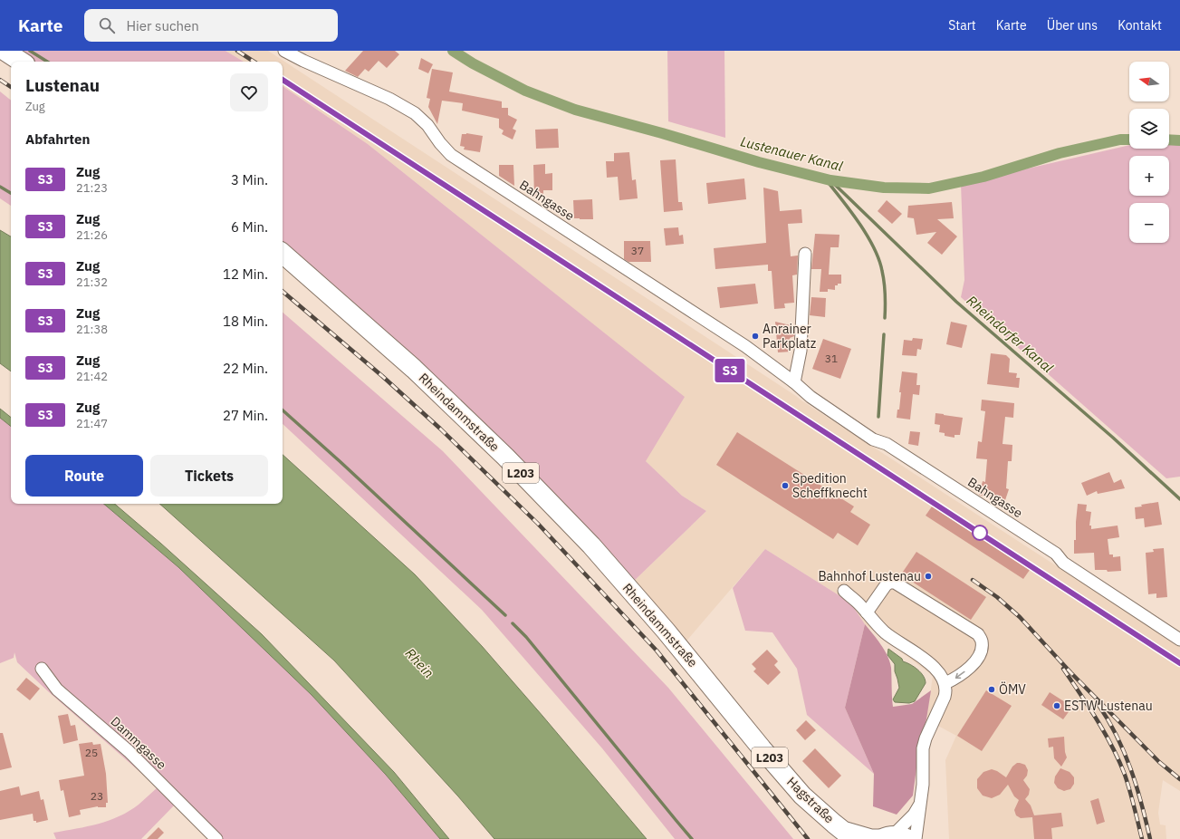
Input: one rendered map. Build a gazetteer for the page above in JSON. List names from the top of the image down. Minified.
{"streets":{"main road":["Rheindammstraße","L203","Hagstraße"],"street":["Bahngasse","Dammgasse"]},"crossings":[["Rheindammstraße","Hagstraße"]],"water":["Lustenauer Kanal","Rheindorfer Kanal","Rhein"],"places":["Anrainer Parkplatz","Spedition Scheffknecht","Bahnhof Lustenau","ÖMV","ESTW Lustenau"],"house_numbers":["37","31","25","23"],"north":"left","page":{"header":"Karte","search":"Hier suchen","nav":["Start","Karte","Über uns","Kontakt"],"on_map":"S3","map_buttons":["+","−"],"heading":[["Lustenau","Zug"],"Abfahrten"],"list":[{"mark":"S3","name":"Zug","note":"21:23","value":"3 Min."},{"mark":"S3","name":"Zug","note":"21:26","value":"6 Min."},{"mark":"S3","name":"Zug","note":"21:32","value":"12 Min."},{"mark":"S3","name":"Zug","note":"21:38","value":"18 Min."},{"mark":"S3","name":"Zug","note":"21:42","value":"22 Min."},{"mark":"S3","name":"Zug","note":"21:47","value":"27 Min."}],"buttons":["Route","Tickets"]}}
